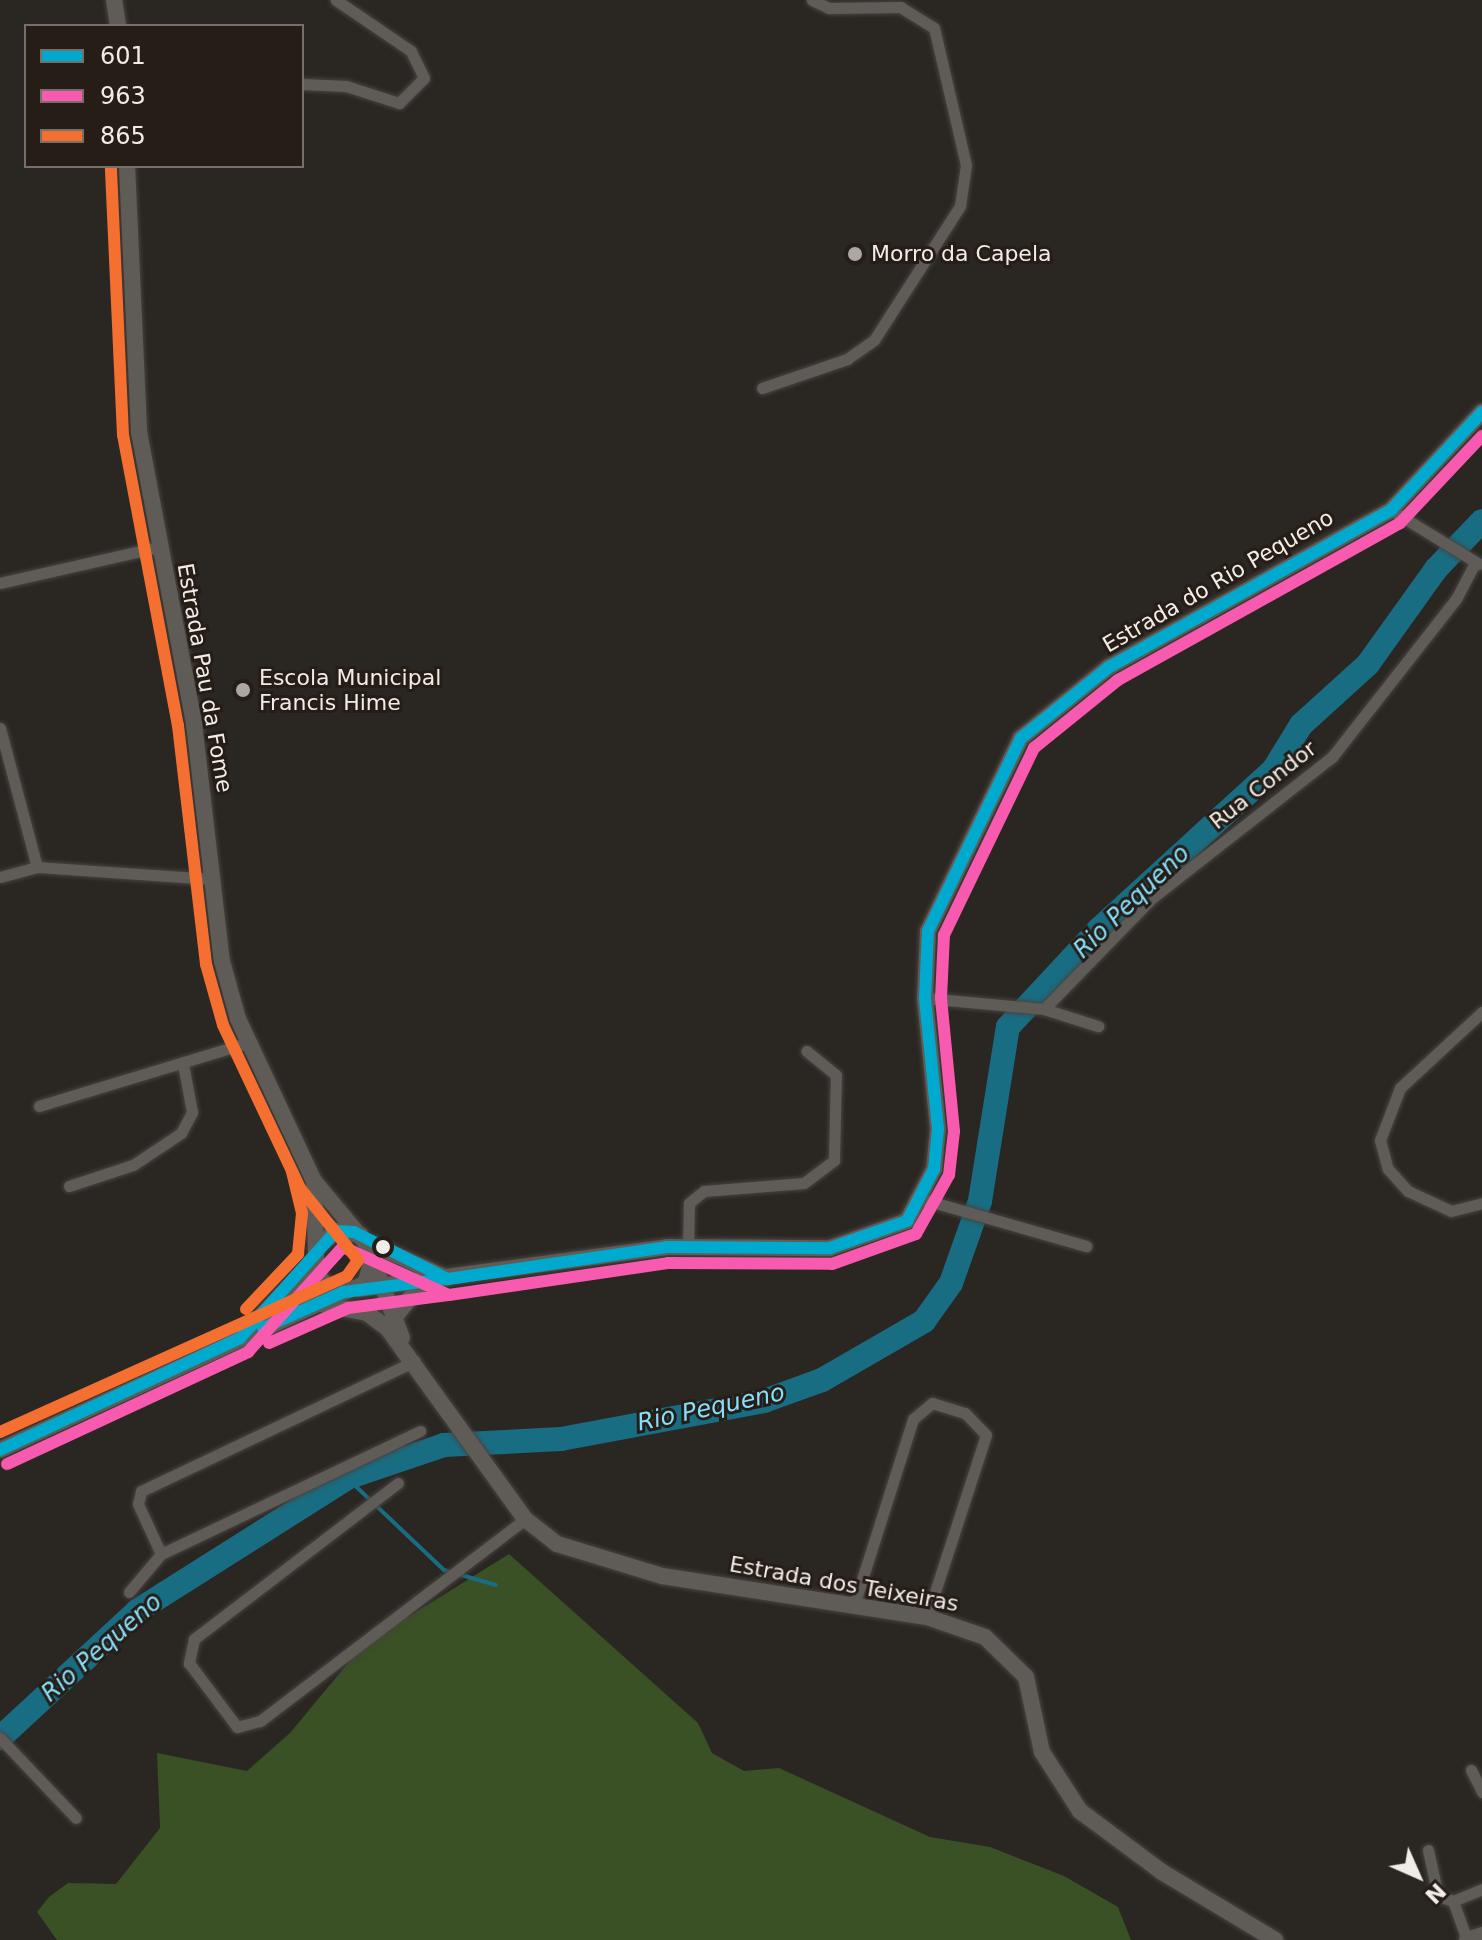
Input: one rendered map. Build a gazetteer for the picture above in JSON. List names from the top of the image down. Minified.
{"streets":{"street":["Estrada do Rio Pequeno","Estrada Pau da Fome","Rua Condor","Estrada dos Teixeiras"]},"crossings":[["Estrada Pau da Fome","Estrada dos Teixeiras"]],"water":["Rio Pequeno"],"places":["Morro da Capela","Escola Municipal Francis Hime"],"lines":["transit line 865","transit line 601","transit line 963"],"legend":["601","963","865"],"north":"bottom right"}
